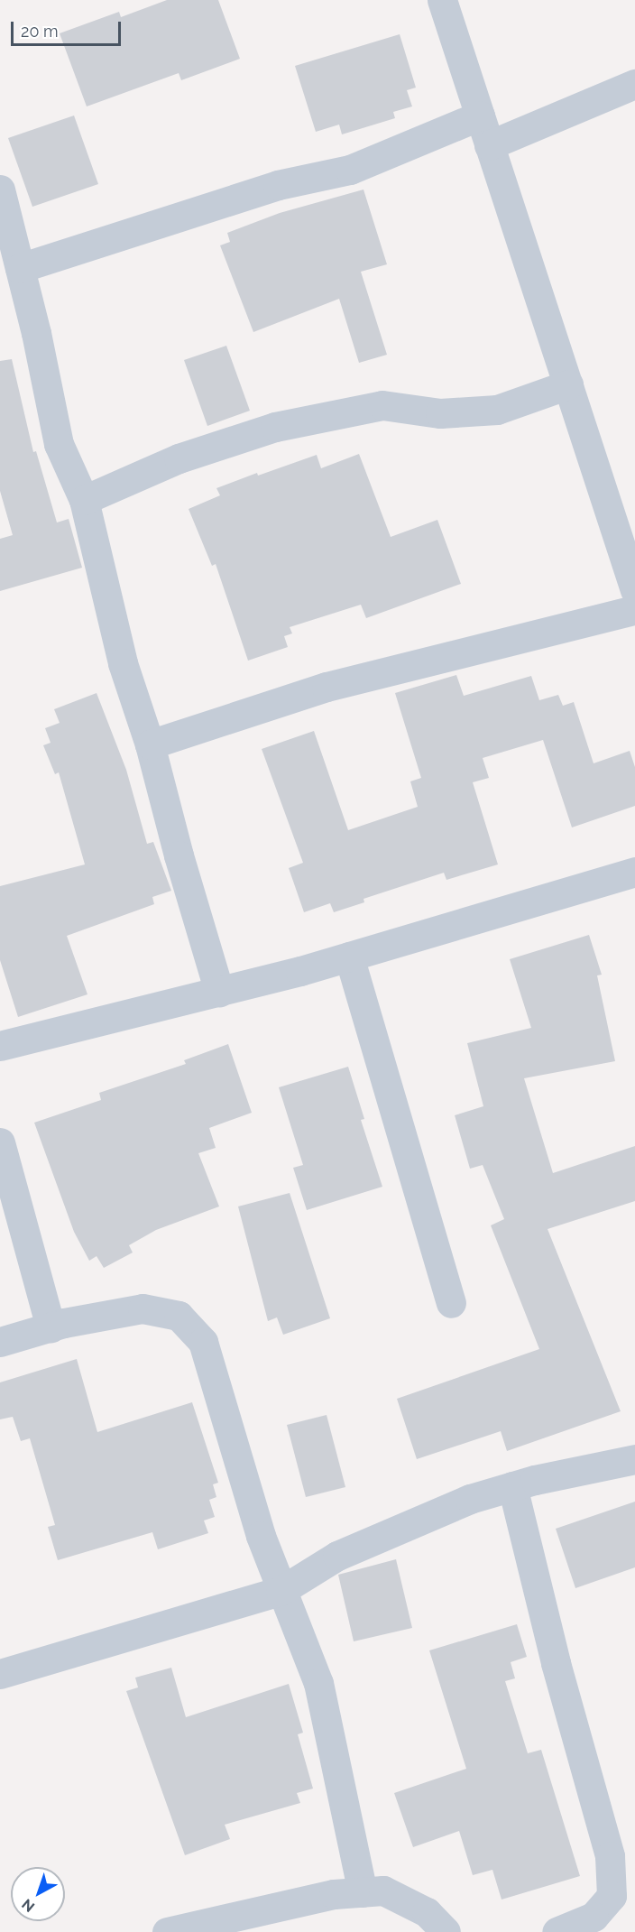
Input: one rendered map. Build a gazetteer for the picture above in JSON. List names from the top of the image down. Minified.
{"scale_bar":"20 m","north":"bottom left"}
